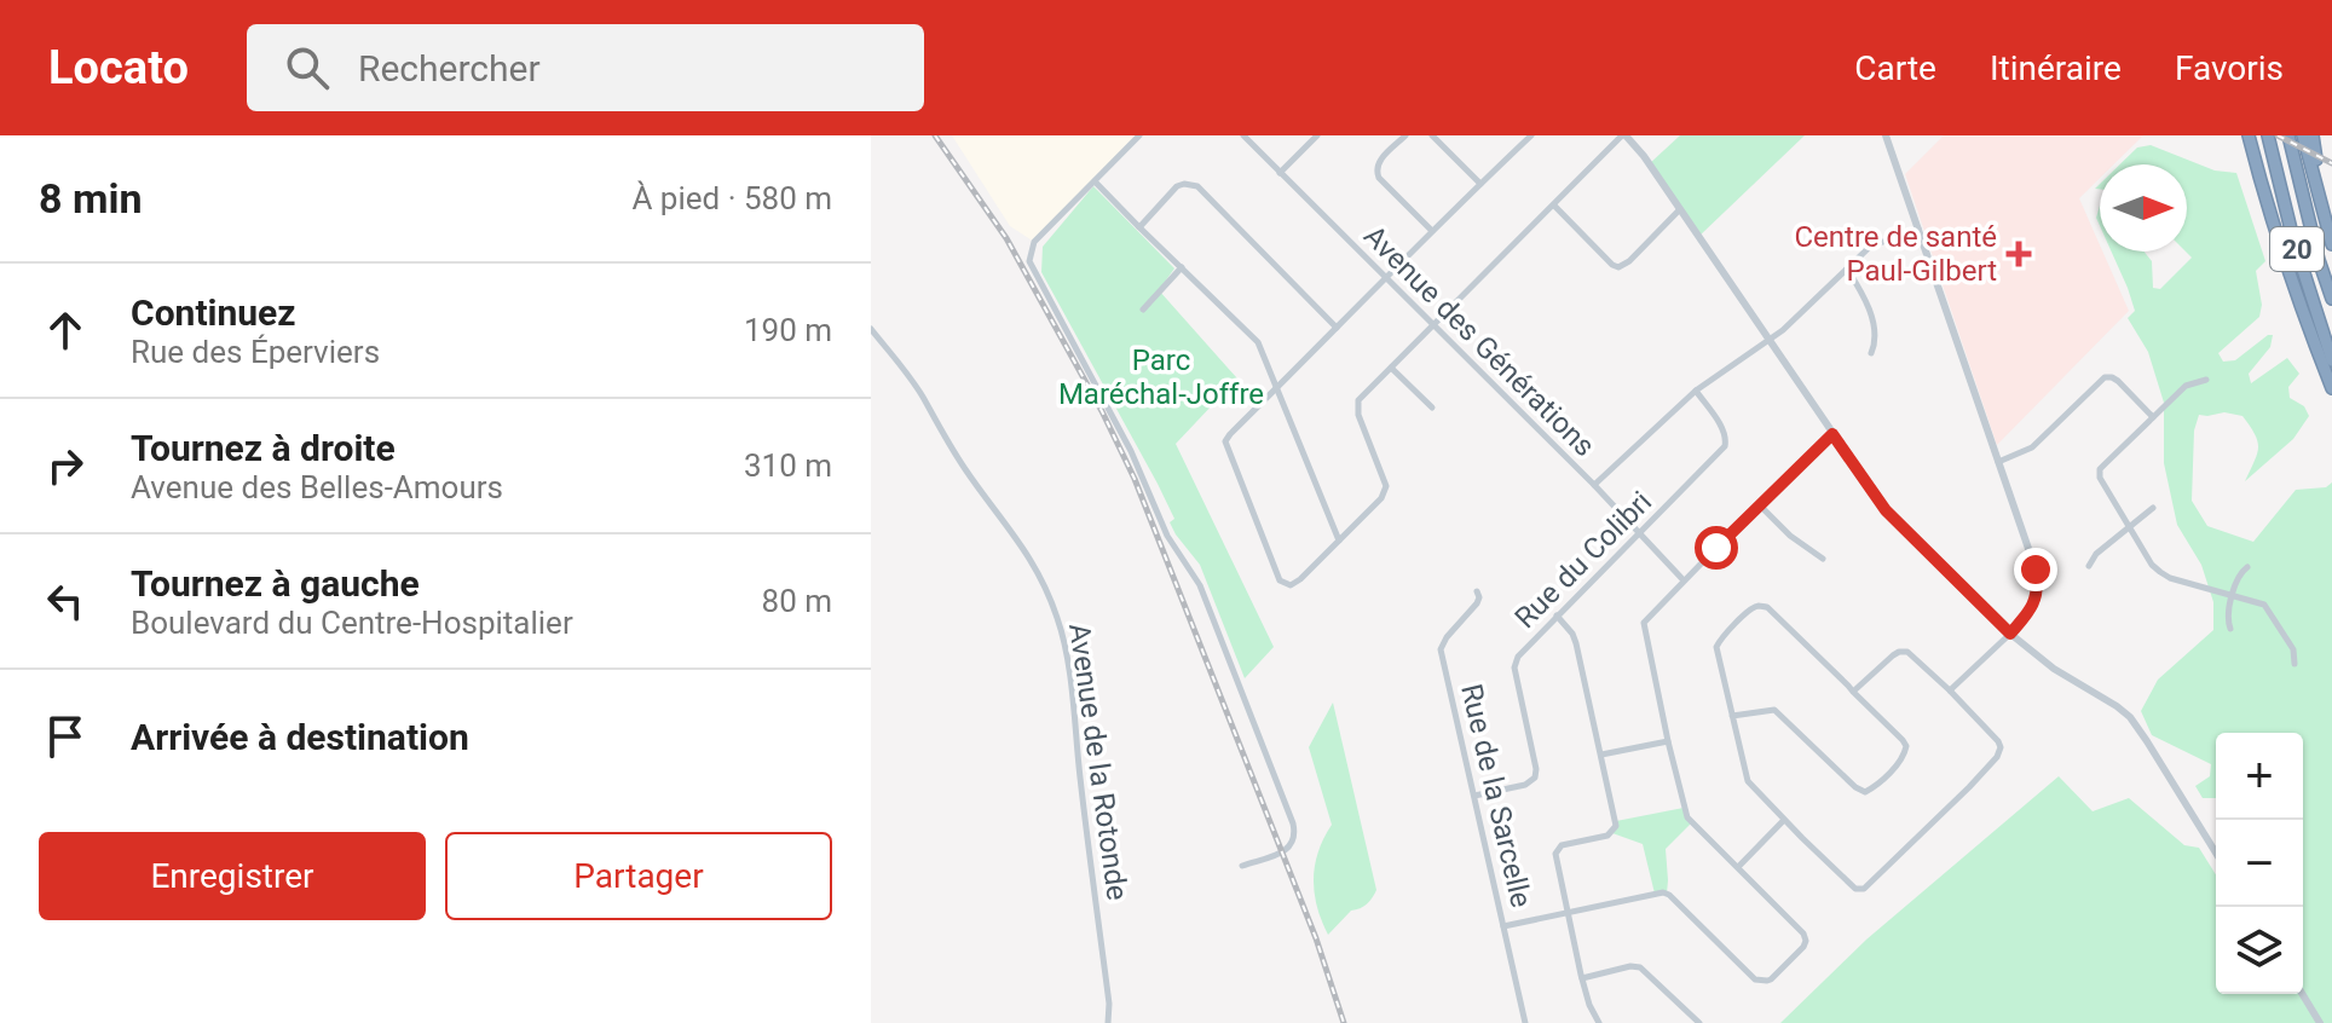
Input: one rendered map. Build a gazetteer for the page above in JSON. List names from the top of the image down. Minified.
{"streets":{"highway":["20"],"street":["Avenue des Générations","Rue du Colibri","Avenue de la Rotonde","Rue de la Sarcelle"]},"crossings":[["Avenue des Générations","Rue du Colibri"],["Rue du Colibri","Rue de la Sarcelle"]],"parks":["Parc Maréchal-Joffre"],"places":{"health":["Centre de santé Paul-Gilbert"]},"north":"right","page":{"header":"Locato","search":"Rechercher","nav":["Carte","Itinéraire","Favoris"],"heading":["8 min","À pied · 580 m"],"list":[["Continuez","Rue des Éperviers","190 m"],["Tournez à droite","Avenue des Belles-Amours","310 m"],["Tournez à gauche","Boulevard du Centre-Hospitalier","80 m"],"Arrivée à destination"],"map_buttons":["+","−"],"buttons":["Enregistrer","Partager"]}}
